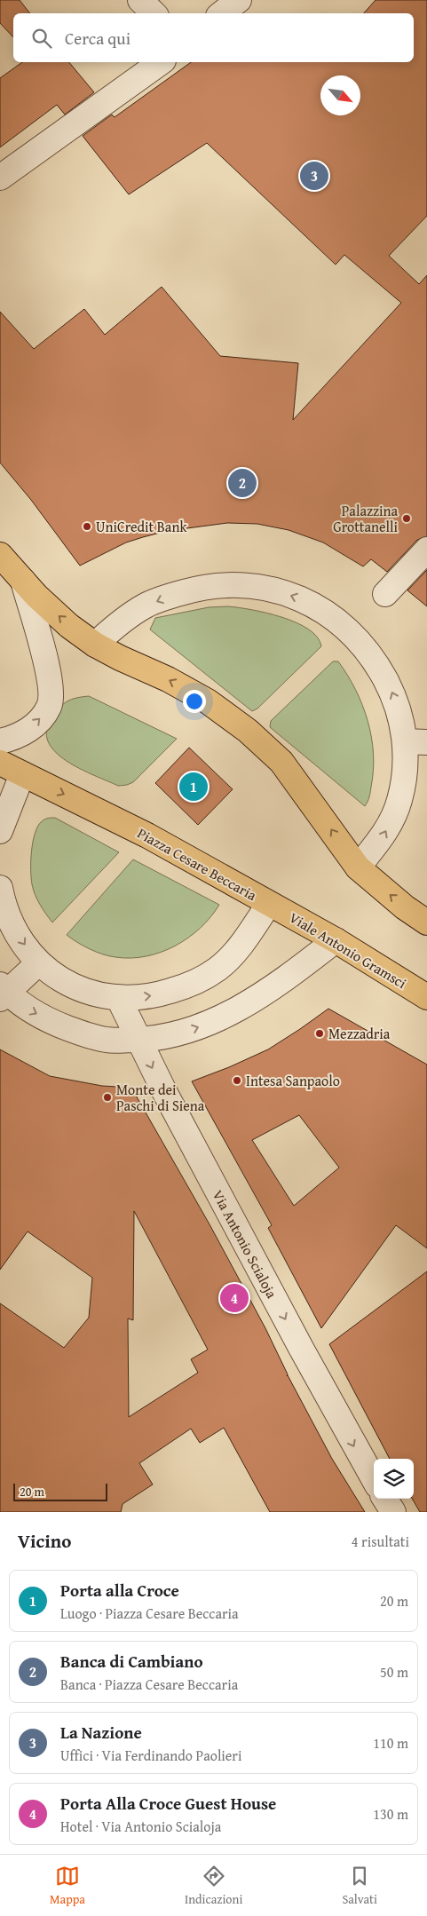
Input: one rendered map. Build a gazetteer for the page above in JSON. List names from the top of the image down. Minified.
{"streets":{"main road":["Piazza Cesare Beccaria","Viale Antonio Gramsci"],"street":["Via Antonio Scialoja"]},"crossings":[["Piazza Cesare Beccaria","Viale Antonio Gramsci"],["Piazza Cesare Beccaria","Via Antonio Scialoja"]],"one_way":["Piazza Cesare Beccaria","Via Antonio Scialoja"],"places":["Palazzina Grottanelli","UniCredit Bank","Mezzadria","Intesa Sanpaolo","Monte dei Paschi di Siena"],"scale_bar":"20 m","north":"bottom right","page":{"search":"Cerca qui","pins":["3","2","1","4"],"scale":"20 m","heading":["Vicino","4 risultati"],"list":[{"mark":"1","name":"Porta alla Croce","note":"Luogo · Piazza Cesare Beccaria","value":"20 m"},{"mark":"2","name":"Banca di Cambiano","note":"Banca · Piazza Cesare Beccaria","value":"50 m"},{"mark":"3","name":"La Nazione","note":"Uffici · Via Ferdinando Paolieri","value":"110 m"},{"mark":"4","name":"Porta Alla Croce Guest House","note":"Hotel · Via Antonio Scialoja","value":"130 m"}],"nav":["Mappa","Indicazioni","Salvati"]}}
